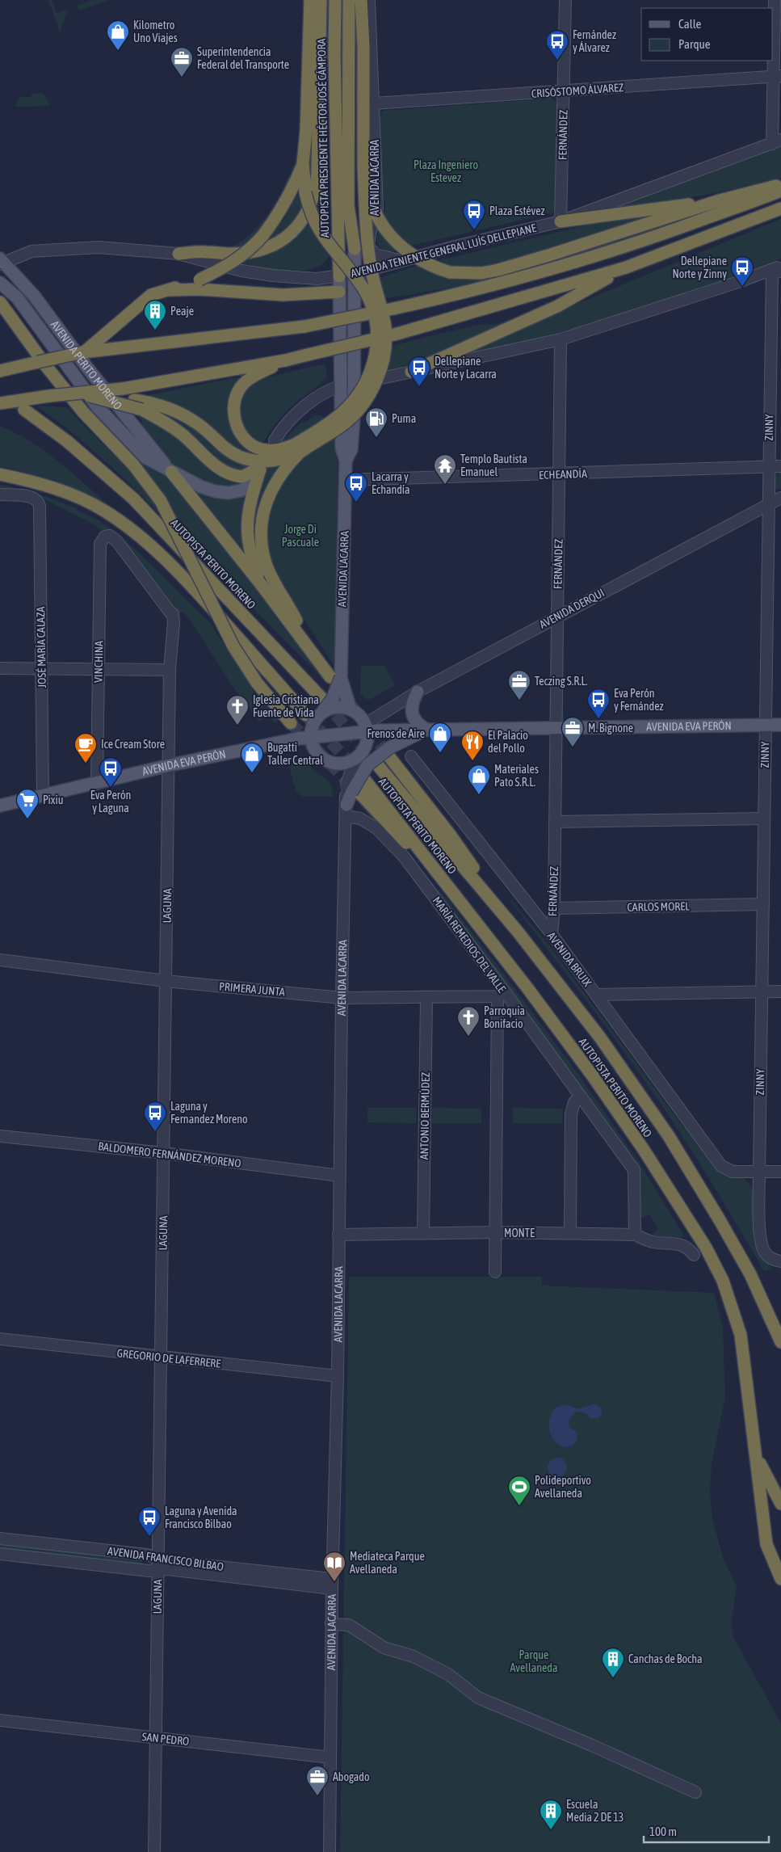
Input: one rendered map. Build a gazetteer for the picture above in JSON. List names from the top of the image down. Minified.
{"streets":{"highway":["AUTOPISTA PRESIDENTE HÉCTOR JOSÉ CÁMPORA","AUTOPISTA PERITO MORENO"],"main road":["AVENIDA LACARRA","AVENIDA PERITO MORENO","AVENIDA EVA PERÓN"],"street":["CRISÓSTOMO ÁLVAREZ","FERNÁNDEZ","AVENIDA TENIENTE GENERAL LUÍS DELLEPIANE","ZINNY","ECHEANDÍA","AVENIDA DERQUI","JOSÉ MARÍA CALAZA","VINCHINA","LAGUNA","CARLOS MOREL","MARÍA REMEDIOS DEL VALLE","AVENIDA BRUIX","PRIMERA JUNTA","ANTONIO BERMÚDEZ","BALDOMERO FERNÁNDEZ MORENO","MONTE","GREGORIO DE LAFERRERE","AVENIDA FRANCISCO BILBAO","SAN PEDRO"]},"crossings":[["CRISÓSTOMO ÁLVAREZ","FERNÁNDEZ"],["CRISÓSTOMO ÁLVAREZ","AVENIDA LACARRA"],["FERNÁNDEZ","AVENIDA TENIENTE GENERAL LUÍS DELLEPIANE"],["FERNÁNDEZ","ECHEANDÍA"],["FERNÁNDEZ","AVENIDA DERQUI"],["FERNÁNDEZ","AVENIDA EVA PERÓN"],["FERNÁNDEZ","CARLOS MOREL"],["FERNÁNDEZ","AVENIDA BRUIX"],["AUTOPISTA PRESIDENTE HÉCTOR JOSÉ CÁMPORA","AVENIDA LACARRA"],["AUTOPISTA PRESIDENTE HÉCTOR JOSÉ CÁMPORA","AVENIDA TENIENTE GENERAL LUÍS DELLEPIANE"],["AVENIDA LACARRA","AVENIDA TENIENTE GENERAL LUÍS DELLEPIANE"],["AVENIDA LACARRA","ECHEANDÍA"],["AVENIDA LACARRA","AUTOPISTA PERITO MORENO"],["AVENIDA LACARRA","AVENIDA EVA PERÓN"],["AVENIDA LACARRA","MARÍA REMEDIOS DEL VALLE"],["AVENIDA LACARRA","PRIMERA JUNTA"],["AVENIDA LACARRA","BALDOMERO FERNÁNDEZ MORENO"],["AVENIDA LACARRA","MONTE"],["AVENIDA LACARRA","GREGORIO DE LAFERRERE"],["AVENIDA LACARRA","AVENIDA FRANCISCO BILBAO"],["AVENIDA LACARRA","SAN PEDRO"],["AVENIDA TENIENTE GENERAL LUÍS DELLEPIANE","AVENIDA PERITO MORENO"],["ZINNY","ECHEANDÍA"],["ZINNY","AVENIDA DERQUI"],["ZINNY","AVENIDA EVA PERÓN"],["ZINNY","CARLOS MOREL"],["ZINNY","AVENIDA BRUIX"],["AVENIDA DERQUI","AVENIDA EVA PERÓN"],["JOSÉ MARÍA CALAZA","AVENIDA EVA PERÓN"],["VINCHINA","AVENIDA EVA PERÓN"],["VINCHINA","LAGUNA"],["AVENIDA EVA PERÓN","LAGUNA"],["LAGUNA","PRIMERA JUNTA"],["LAGUNA","BALDOMERO FERNÁNDEZ MORENO"],["LAGUNA","GREGORIO DE LAFERRERE"],["LAGUNA","AVENIDA FRANCISCO BILBAO"],["LAGUNA","SAN PEDRO"],["MARÍA REMEDIOS DEL VALLE","PRIMERA JUNTA"],["MARÍA REMEDIOS DEL VALLE","MONTE"],["PRIMERA JUNTA","ANTONIO BERMÚDEZ"],["ANTONIO BERMÚDEZ","MONTE"]],"parks":["Plaza Ingeniero Estevez","Jorge Di Pascuale","Parque Avellaneda"],"places":{"shop":["Kilometro Uno Viajes","Frenos de Aire","Bugatti Taller Central","Materiales Pato S.R.L."],"bus stop":["Fernández y Álvarez","Plaza Estévez","Dellepiane Norte y Zinny","Dellepiane Norte y Lacarra","Lacarra y Echandía","Eva Perón y Fernández","Eva Perón y Laguna","Laguna y Fernandez Moreno","Laguna y Avenida Francisco Bilbao"],"office":["Superintendencia Federal del Transporte","Teczing S.R.L.","M. Bignone","Abogado"],"building":["Peaje","Canchas de Bocha","Escuela Media 2 DE 13"],"fuel station":["Puma"],"temple":["Templo Bautista Emanuel"],"church":["Iglesia Cristiana Fuente de Vida","Parroquia Bonifacio"],"restaurant":["El Palacio del Pollo"],"cafe":["Ice Cream Store"],"supermarket":["Pixiu"],"sports":["Polideportivo Avellaneda"],"library":["Mediateca Parque Avellaneda"]},"legend":["Calle","Parque"],"scale_bar":"100 m"}
